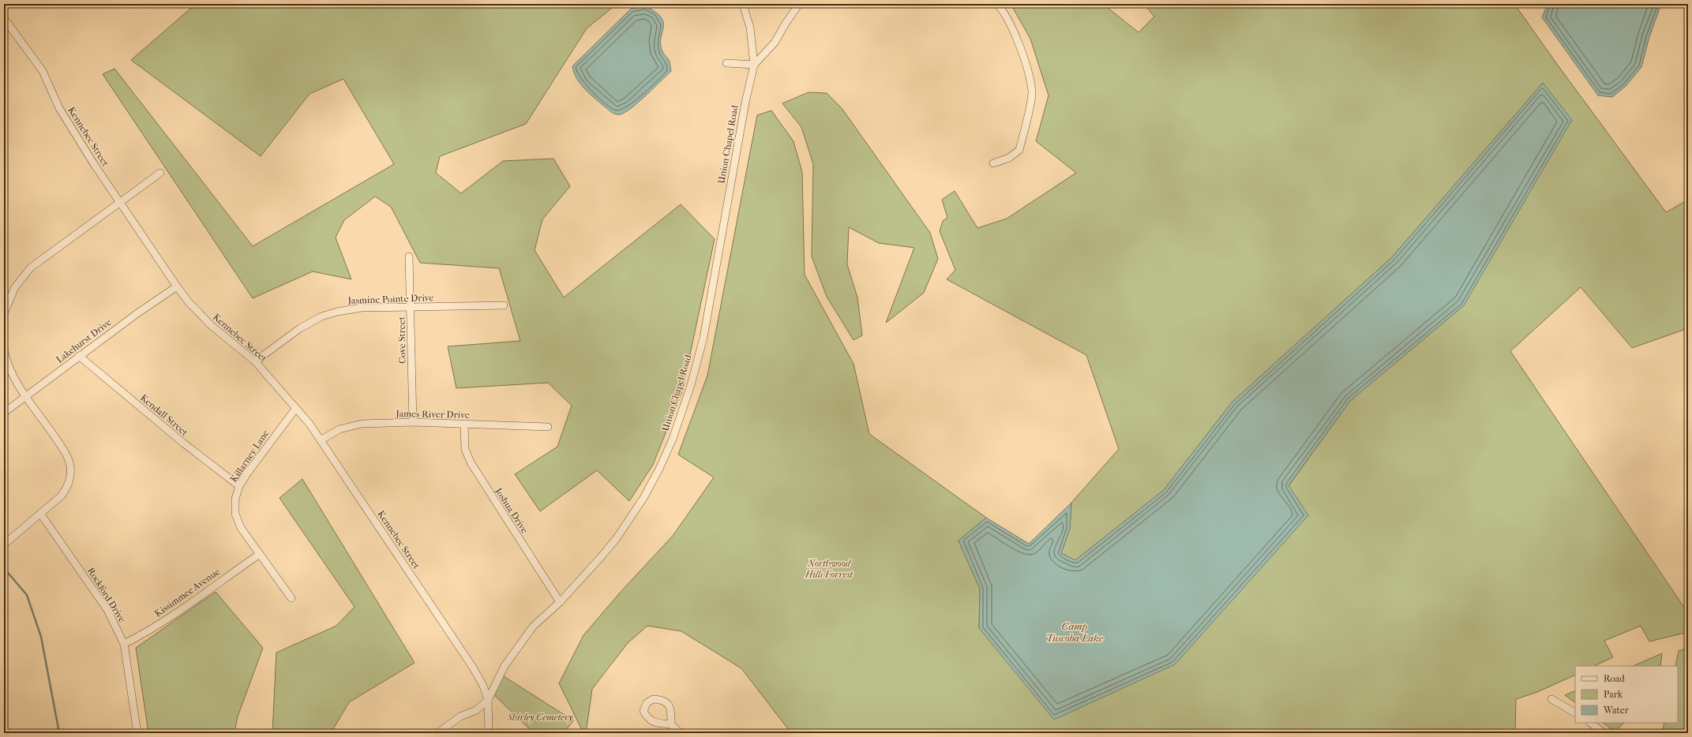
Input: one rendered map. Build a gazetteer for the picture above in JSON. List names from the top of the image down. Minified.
{"streets":{"street":["Kennebec Street","Union Chapel Road","Jasmine Pointe Drive","Cove Street","Lakehurst Drive","James River Drive","Kendall Street","Killarney Lane","Joshua Drive","Kissimmee Avenue","Rockford Drive"]},"crossings":[["Kennebec Street","Union Chapel Road"],["Kennebec Street","Jasmine Pointe Drive"],["Kennebec Street","Lakehurst Drive"],["Kennebec Street","James River Drive"],["Kennebec Street","Killarney Lane"],["Union Chapel Road","Joshua Drive"],["Jasmine Pointe Drive","Cove Street"],["Cove Street","James River Drive"],["Lakehurst Drive","Kendall Street"],["James River Drive","Joshua Drive"],["Kendall Street","Killarney Lane"],["Killarney Lane","Kissimmee Avenue"],["Kissimmee Avenue","Rockford Drive"]],"water":["Camp Tuscoba Lake"],"parks":["Northwood Hills Forrest","Shirley Cemetery"],"legend":["Road","Park","Water"]}
